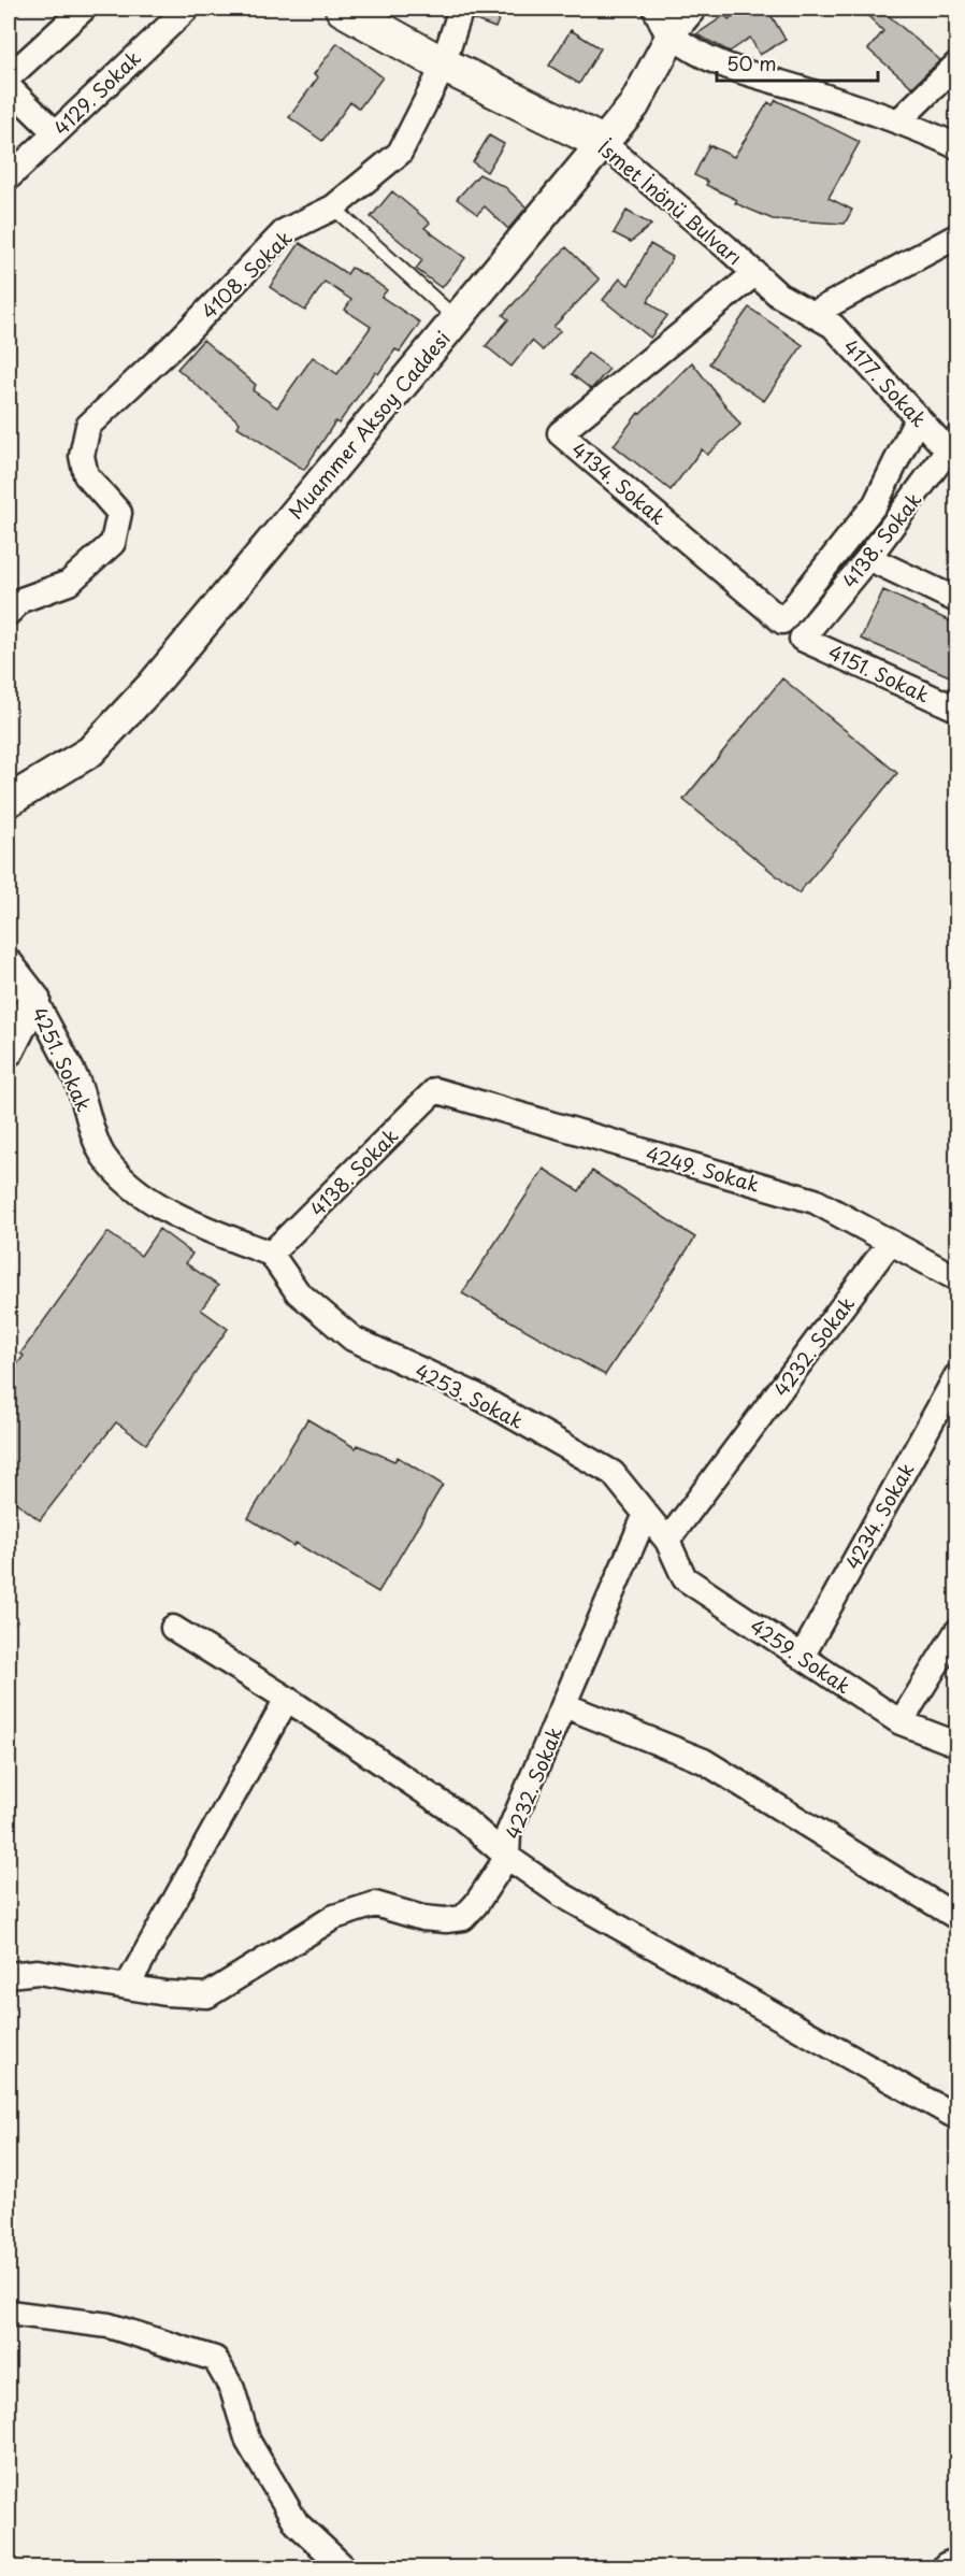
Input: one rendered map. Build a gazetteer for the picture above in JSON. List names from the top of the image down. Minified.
{"streets":{"main road":["İsmet İnönü Bulvarı"],"street":["4129. Sokak","4108. Sokak","4177. Sokak","Muammer Aksoy Caddesi","4134. Sokak","4138. Sokak","4151. Sokak","4251. Sokak","4249. Sokak","4232. Sokak","4253. Sokak","4234. Sokak","4259. Sokak"]},"crossings":[["İsmet İnönü Bulvarı","4108. Sokak"],["İsmet İnönü Bulvarı","4177. Sokak"],["İsmet İnönü Bulvarı","Muammer Aksoy Caddesi"],["İsmet İnönü Bulvarı","4134. Sokak"],["4177. Sokak","4134. Sokak"],["4177. Sokak","4138. Sokak"],["4138. Sokak","4151. Sokak"],["4138. Sokak","4251. Sokak"],["4138. Sokak","4249. Sokak"],["4138. Sokak","4253. Sokak"],["4251. Sokak","4253. Sokak"],["4249. Sokak","4232. Sokak"],["4232. Sokak","4253. Sokak"],["4232. Sokak","4259. Sokak"],["4253. Sokak","4259. Sokak"],["4234. Sokak","4259. Sokak"]],"scale_bar":"50 m"}
